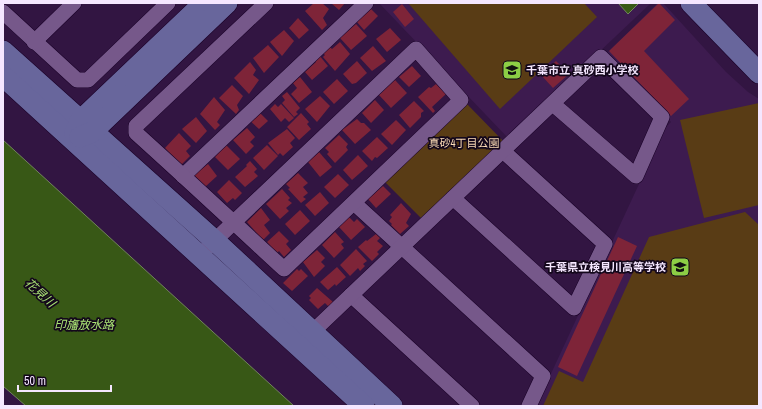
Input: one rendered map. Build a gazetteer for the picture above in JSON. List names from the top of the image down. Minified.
{"water":["花見川","印旛放水路"],"parks":["真砂4丁目公園"],"places":{"school or university":["千葉市立 真砂西小学校","千葉県立検見川高等学校"]},"scale_bar":"50 m"}
